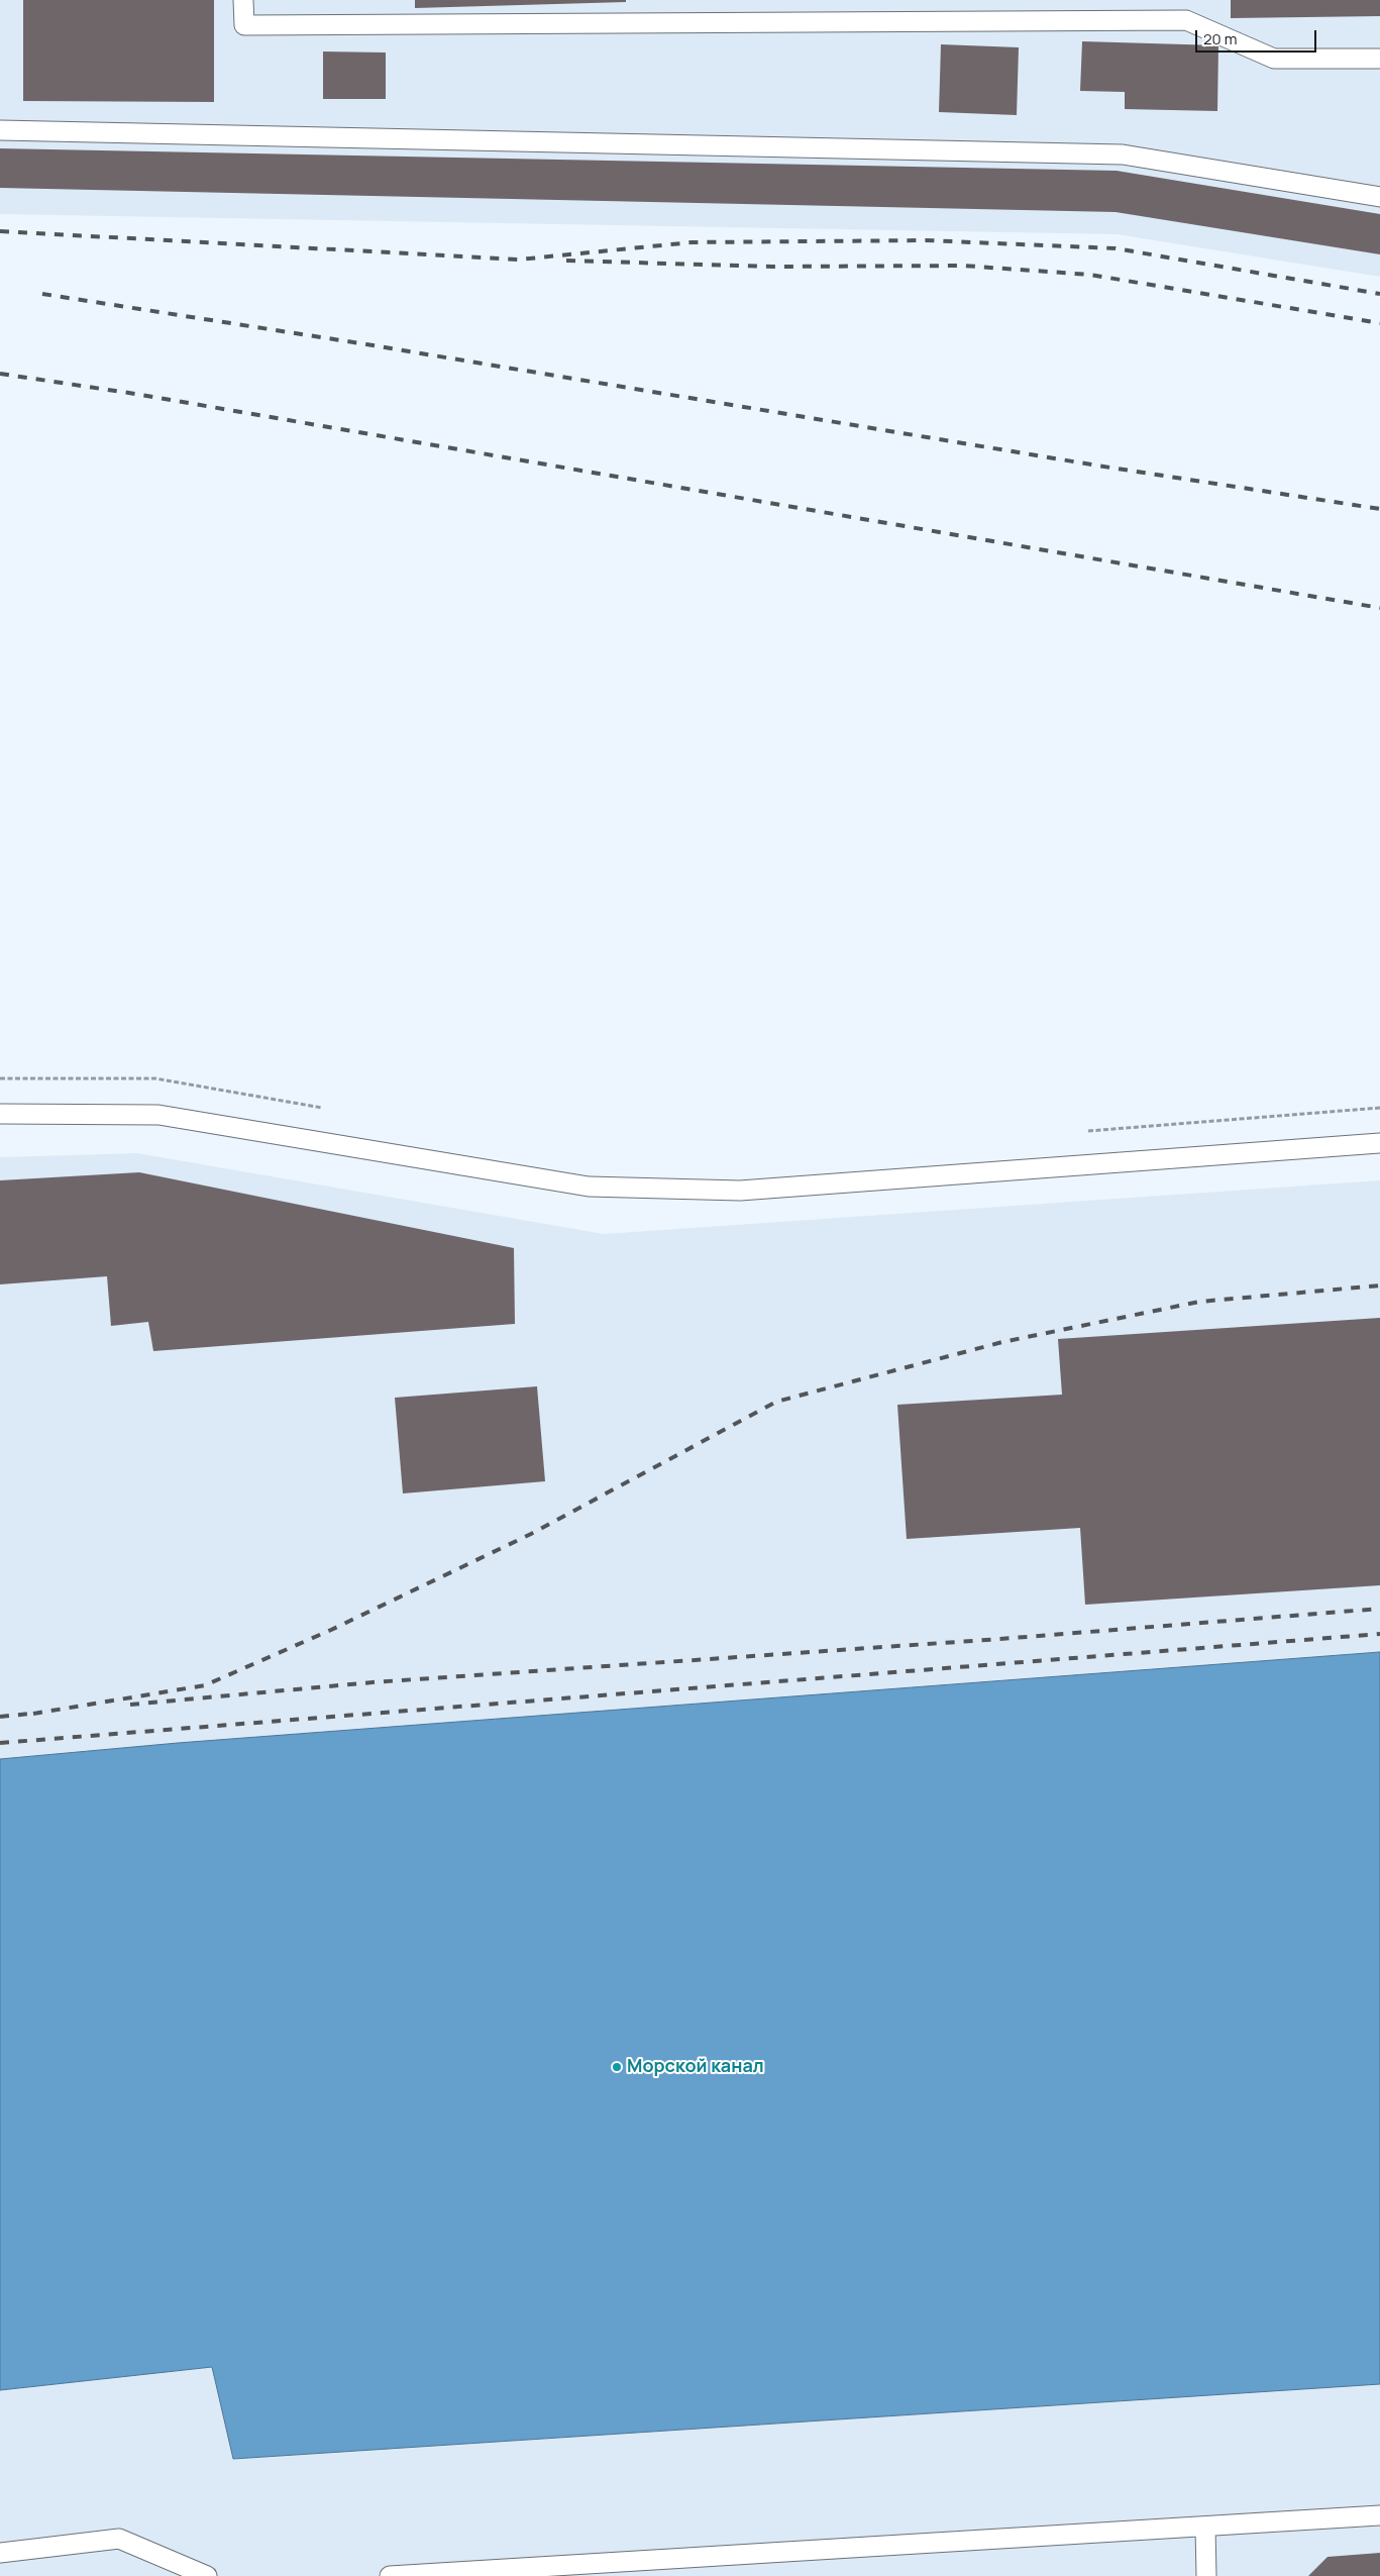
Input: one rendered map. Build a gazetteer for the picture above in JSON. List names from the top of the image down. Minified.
{"places":["Морской канал"],"scale_bar":"20 m"}
